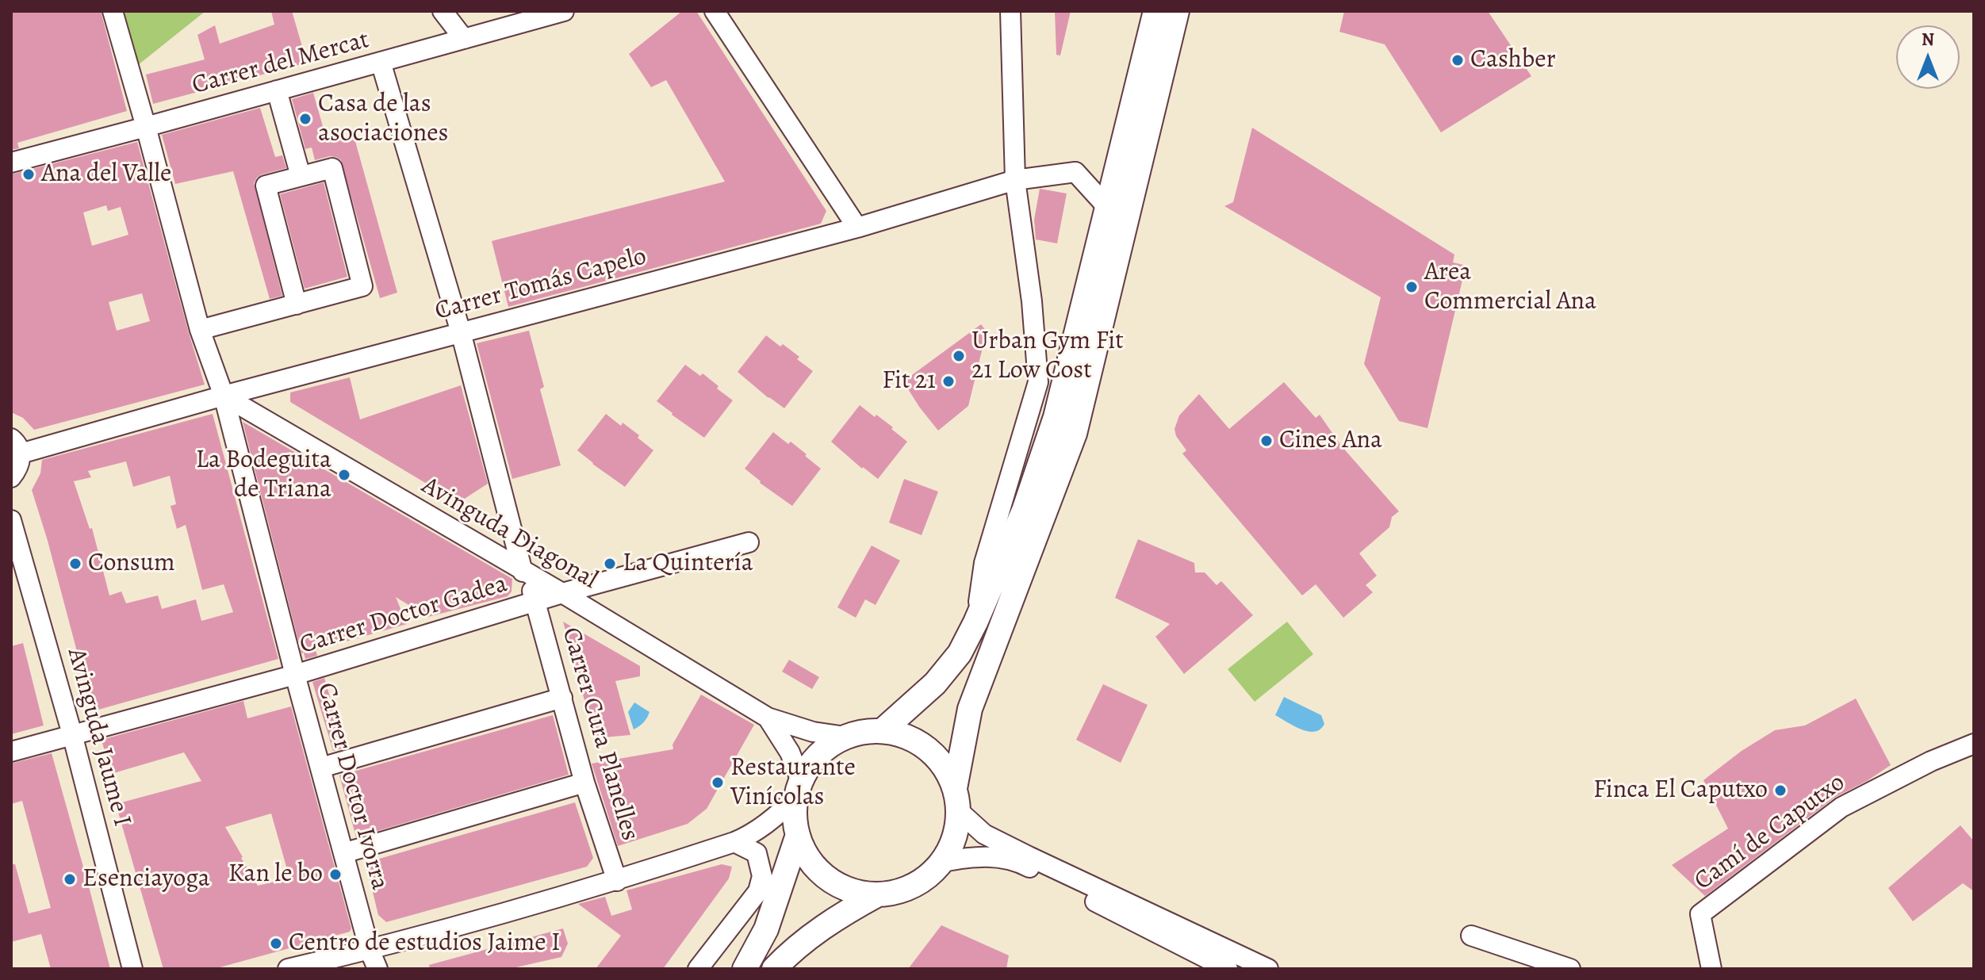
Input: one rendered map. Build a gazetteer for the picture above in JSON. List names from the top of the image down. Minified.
{"streets":{"street":["Carrer del Mercat","Carrer Tomás Capelo","Avinguda Diagonal","Carrer Doctor Gadea","Carrer Cura Planelles","Avinguda Jaume I","Carrer Doctor Ivorra","Camí de Caputxo"]},"crossings":[["Carrer del Mercat","Carrer Cura Planelles"],["Carrer del Mercat","Carrer Doctor Ivorra"],["Carrer Tomás Capelo","Avinguda Diagonal"],["Carrer Tomás Capelo","Carrer Cura Planelles"],["Carrer Tomás Capelo","Carrer Doctor Ivorra"],["Avinguda Diagonal","Carrer Doctor Gadea"],["Avinguda Diagonal","Carrer Cura Planelles"],["Avinguda Diagonal","Carrer Doctor Ivorra"],["Carrer Doctor Gadea","Carrer Cura Planelles"],["Carrer Doctor Gadea","Avinguda Jaume I"],["Carrer Doctor Gadea","Carrer Doctor Ivorra"]],"places":["Cashber","Casa de las asociaciones","Ana del Valle","Area Commercial Ana","Urban Gym Fit 21 Low Cost","Fit 21","Cines Ana","La Bodeguita de Triana","Consum","La Quintería","Restaurante Vinícolas","Finca El Caputxo","Kan le bo","Esenciayoga","Centro de estudios Jaime I"],"north":"top"}
